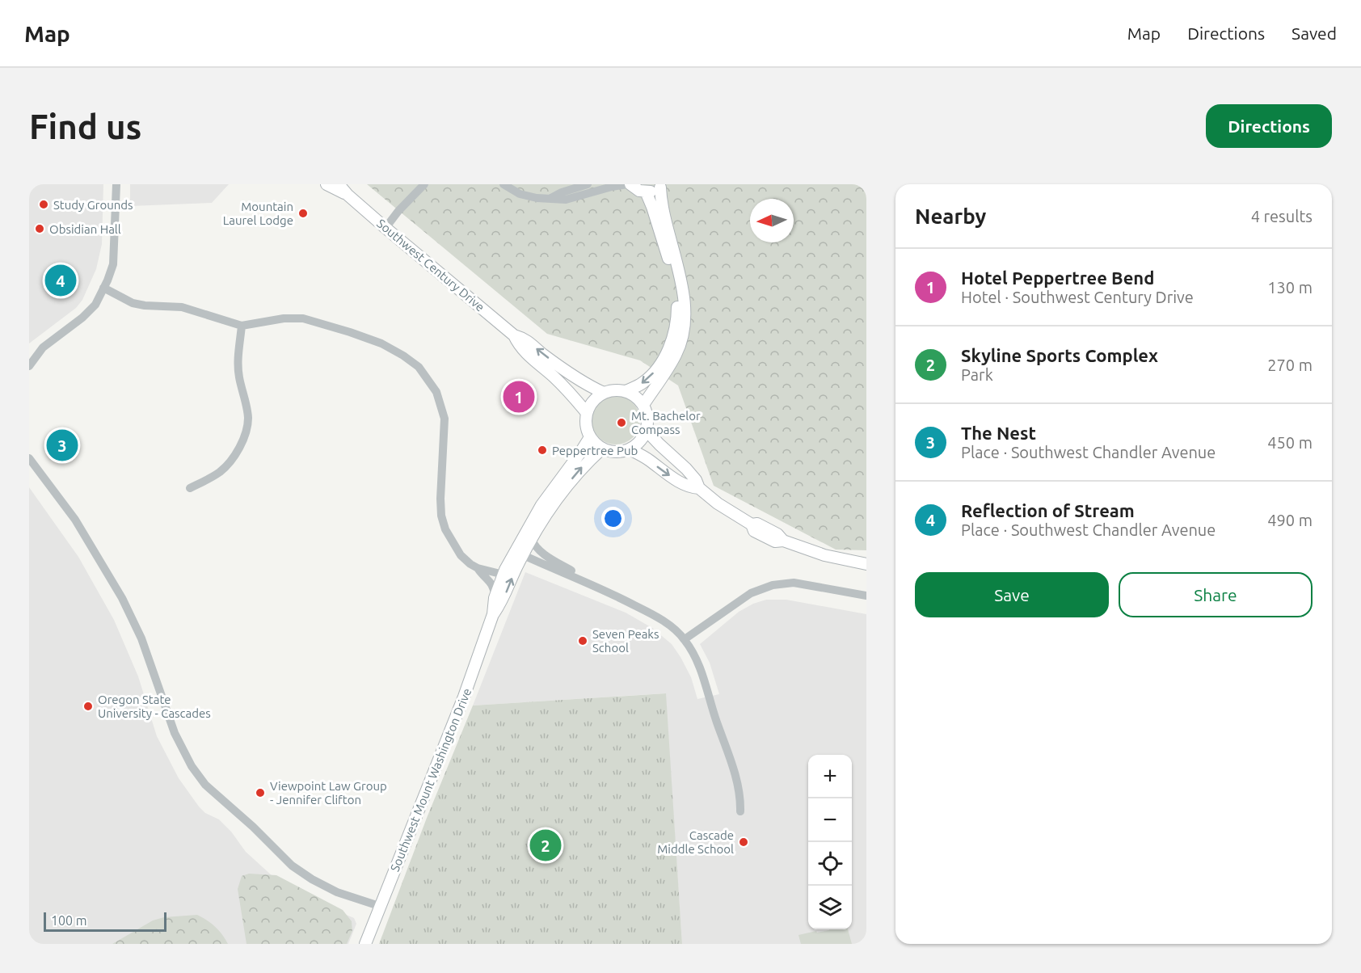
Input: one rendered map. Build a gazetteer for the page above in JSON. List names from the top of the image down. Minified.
{"streets":{"main road":["Southwest Century Drive","Southwest Mount Washington Drive"]},"crossings":[["Southwest Century Drive","Southwest Mount Washington Drive"]],"places":["Study Grounds","Mountain Laurel Lodge","Obsidian Hall","Mt. Bachelor Compass","Peppertree Pub","Seven Peaks School","Oregon State University - Cascades","Viewpoint Law Group - Jennifer Clifton","Cascade Middle School"],"scale_bar":"100 m","north":"left","page":{"header":"Map","nav":["Map","Directions","Saved"],"buttons":["Directions",["Save","Share"]],"title":"Find us","heading":["Nearby","4 results"],"list":[{"mark":"1","name":"Hotel Peppertree Bend","note":"Hotel · Southwest Century Drive","value":"130 m"},{"mark":"2","name":"Skyline Sports Complex","note":"Park","value":"270 m"},{"mark":"3","name":"The Nest","note":"Place · Southwest Chandler Avenue","value":"450 m"},{"mark":"4","name":"Reflection of Stream","note":"Place · Southwest Chandler Avenue","value":"490 m"}],"pins":["4","1","3","2"],"map_buttons":["+","−"],"scale":"100 m"}}
